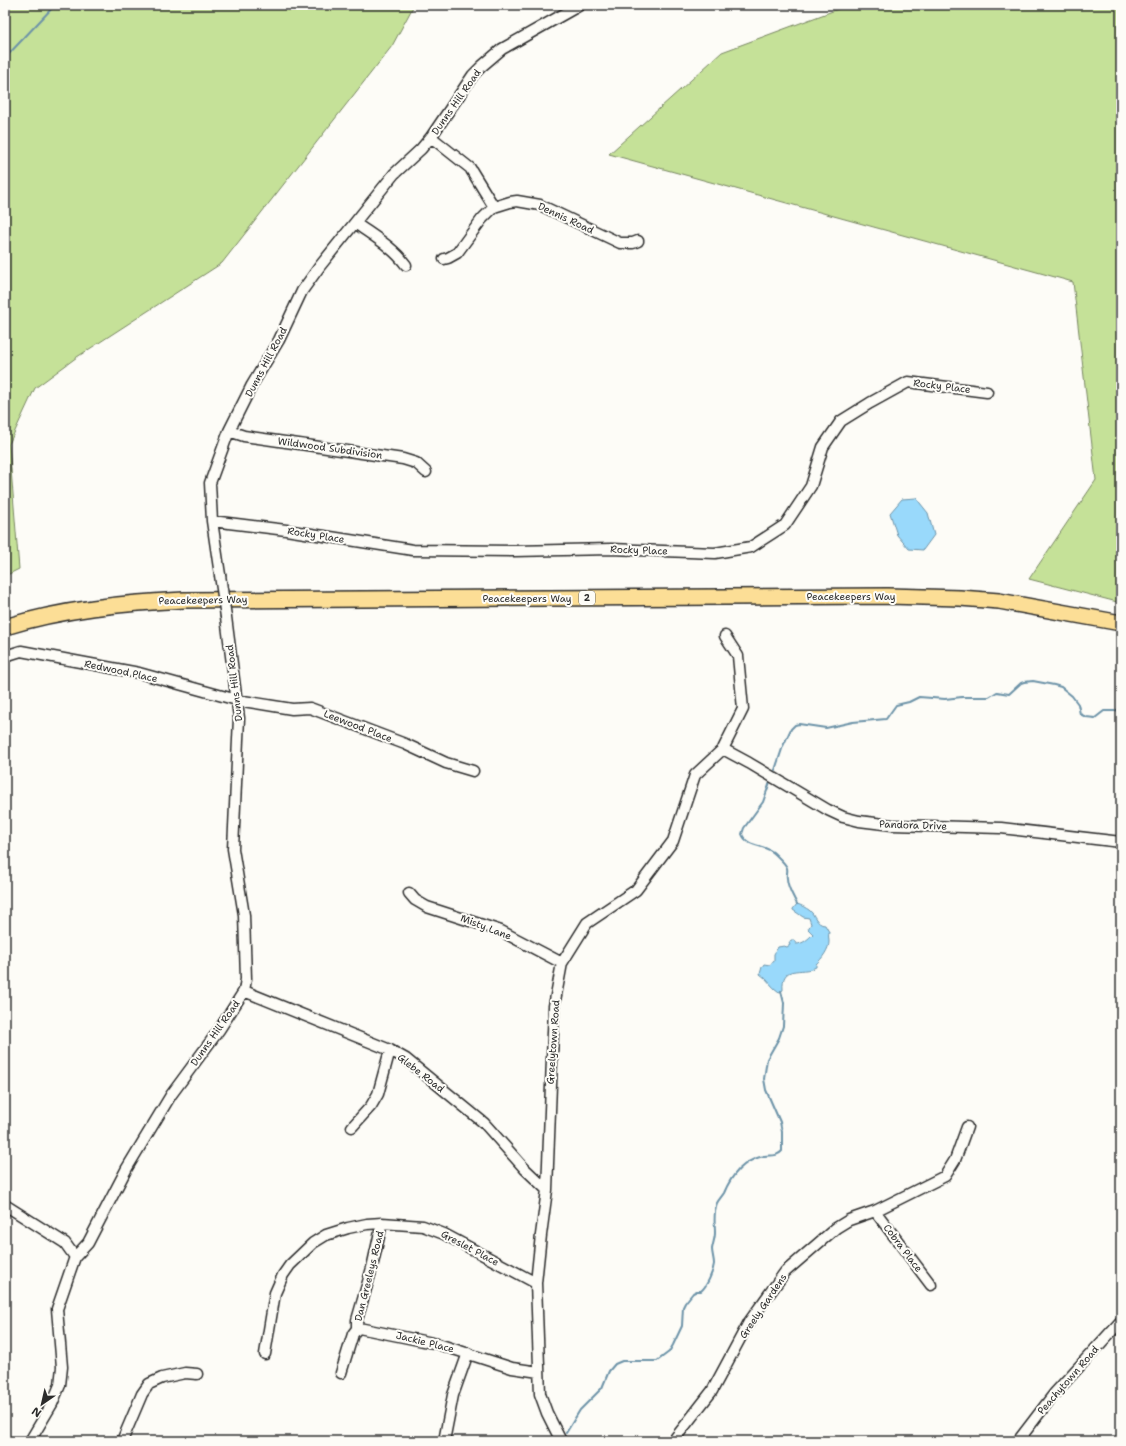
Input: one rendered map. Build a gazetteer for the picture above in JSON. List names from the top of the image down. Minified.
{"streets":{"highway":["Peacekeepers Way","2"],"street":["Dunns Hill Road","Dennis Road","Rocky Place","Wildwood Subdivision","Redwood Place","Leewood Place","Pandora Drive","Misty Lane","Greelytown Road","Glebe Road","Greslet Place","Cobra Place","Dan Greeleys Road","Greely Gardens","Jackie Place","Peachytown Road"]},"crossings":[["Dunns Hill Road","Rocky Place"],["Dunns Hill Road","Wildwood Subdivision"],["Dunns Hill Road","Redwood Place"],["Dunns Hill Road","Leewood Place"],["Dunns Hill Road","Glebe Road"],["Redwood Place","Leewood Place"],["Pandora Drive","Greelytown Road"],["Misty Lane","Greelytown Road"],["Greelytown Road","Glebe Road"],["Greelytown Road","Greslet Place"],["Greelytown Road","Jackie Place"],["Greslet Place","Dan Greeleys Road"],["Cobra Place","Greely Gardens"],["Dan Greeleys Road","Jackie Place"]],"north":"bottom left"}
